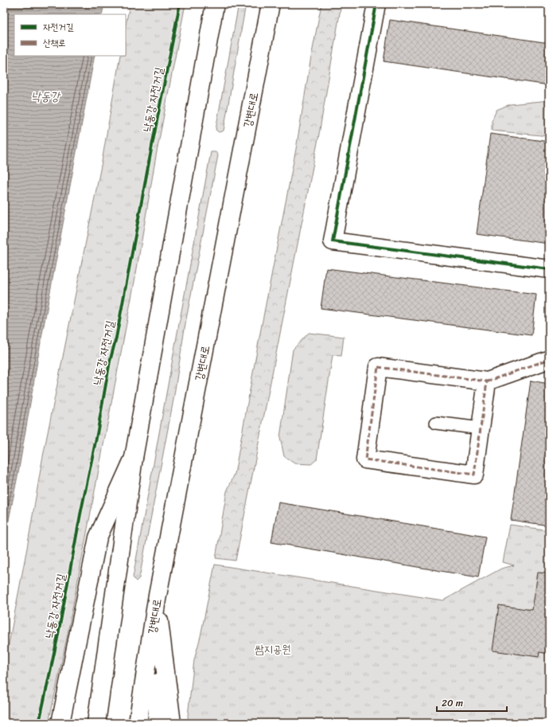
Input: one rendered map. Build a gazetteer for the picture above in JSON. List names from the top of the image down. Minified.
{"streets":{"main road":["강변대로"],"cycle path":["낙동강 자전거길"]},"water":["낙동강"],"parks":["쌈지공원"],"legend":["자전거길","산책로"],"scale_bar":"20 m"}
